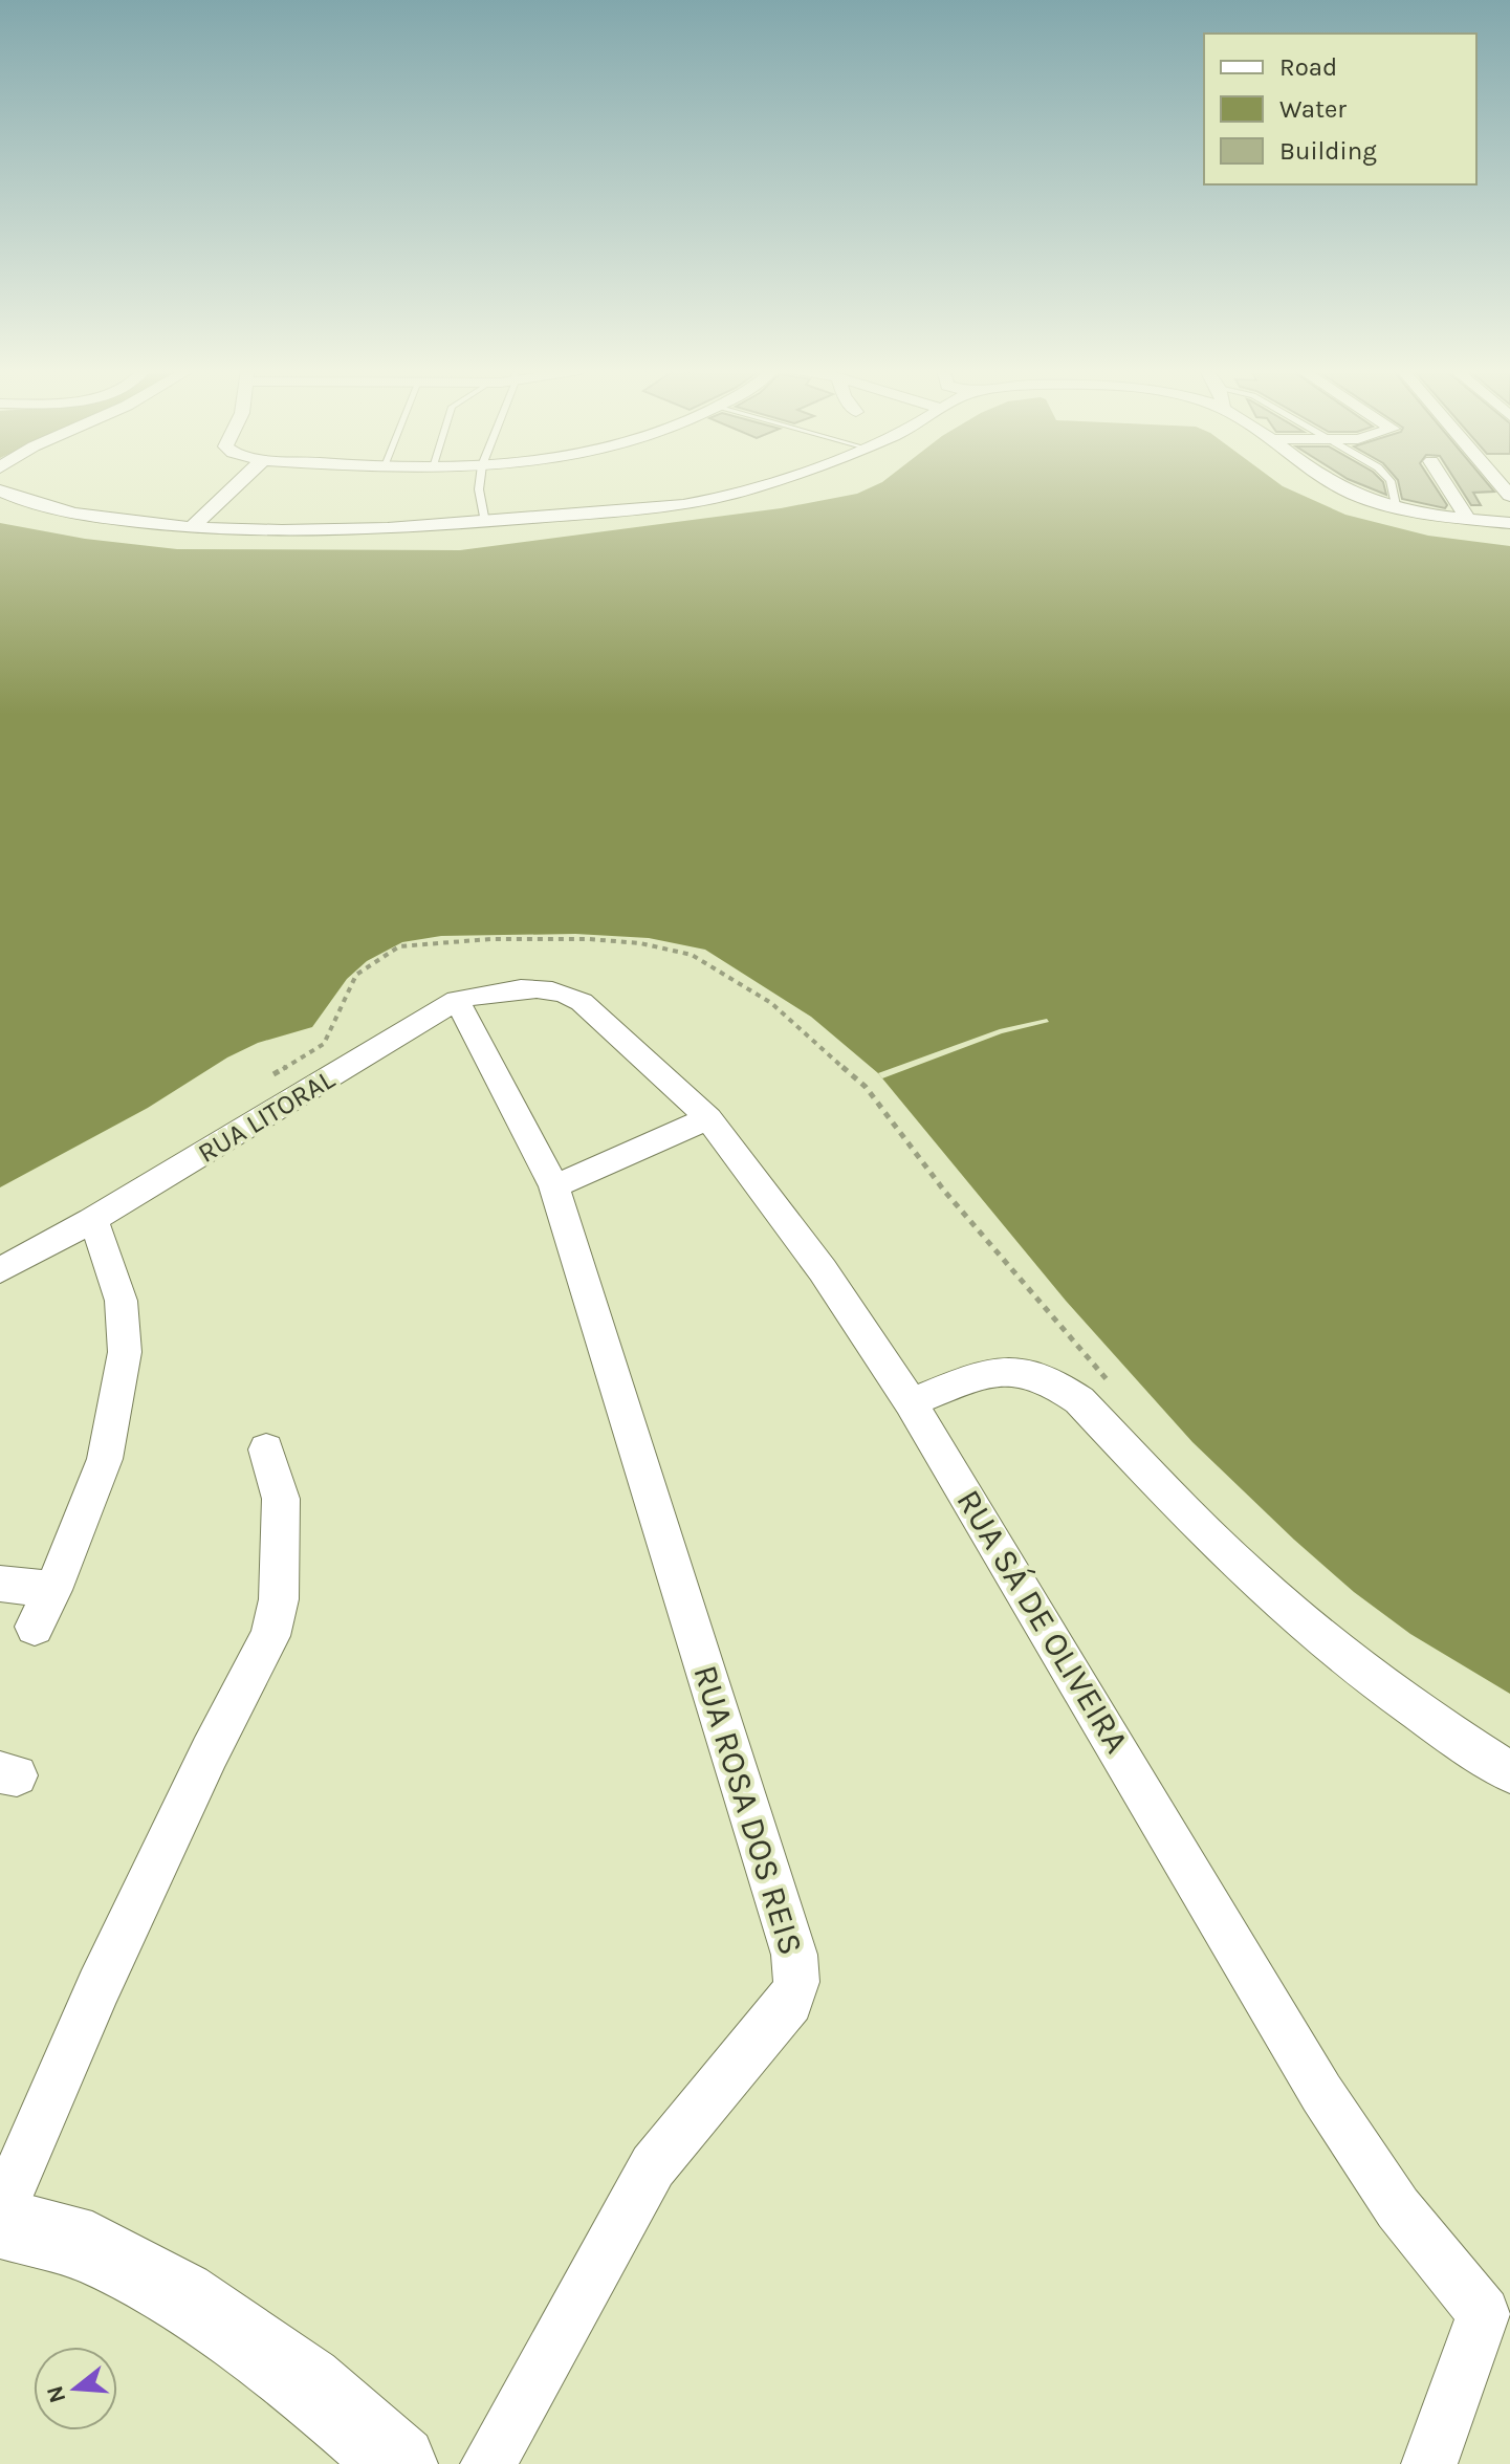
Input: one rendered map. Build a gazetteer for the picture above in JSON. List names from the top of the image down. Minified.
{"streets":{"street":["RUA LITORAL","RUA SÁ DE OLIVEIRA","RUA ROSA DOS REIS"]},"crossings":[["RUA LITORAL","RUA SÁ DE OLIVEIRA"],["RUA LITORAL","RUA ROSA DOS REIS"]],"legend":["Road","Water","Building"],"north":"left"}
